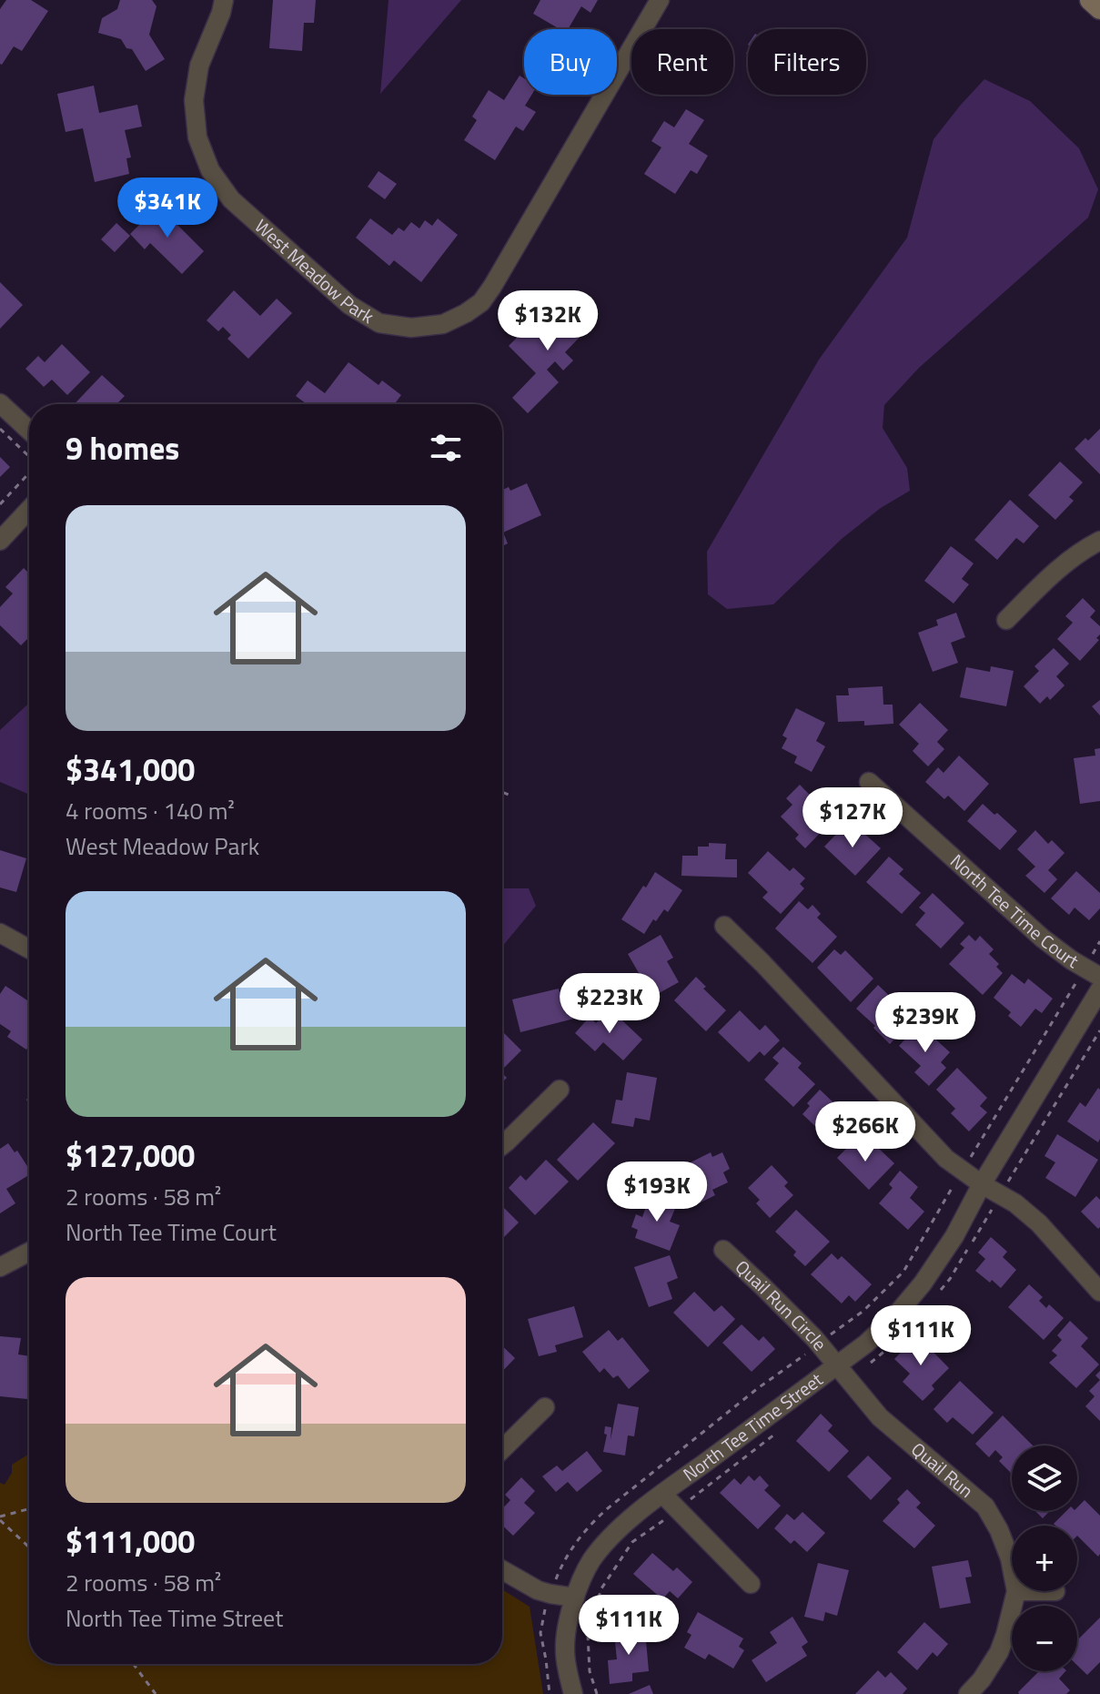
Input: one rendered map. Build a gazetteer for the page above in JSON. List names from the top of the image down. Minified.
{"streets":{"street":["West Meadow Park","North Tee Time Court","Quail Run Circle","North Tee Time Street","Quail Run"]},"crossings":[["Quail Run Circle","North Tee Time Street"],["Quail Run Circle","Quail Run"],["North Tee Time Street","Quail Run"]],"page":{"chip":["Buy","Rent","Filters"],"price":["$341K","$132K","$127K","$223K","$239K","$266K","$193K","$111K","$111K"],"heading":"9 homes","list":[{"name":"$341,000","note":"4 rooms · 140 m² · West Meadow Park"},{"name":"$127,000","note":"2 rooms · 58 m² · North Tee Time Court"},{"name":"$111,000","note":"2 rooms · 58 m² · North Tee Time Street"}],"map_buttons":["+","−"]}}
